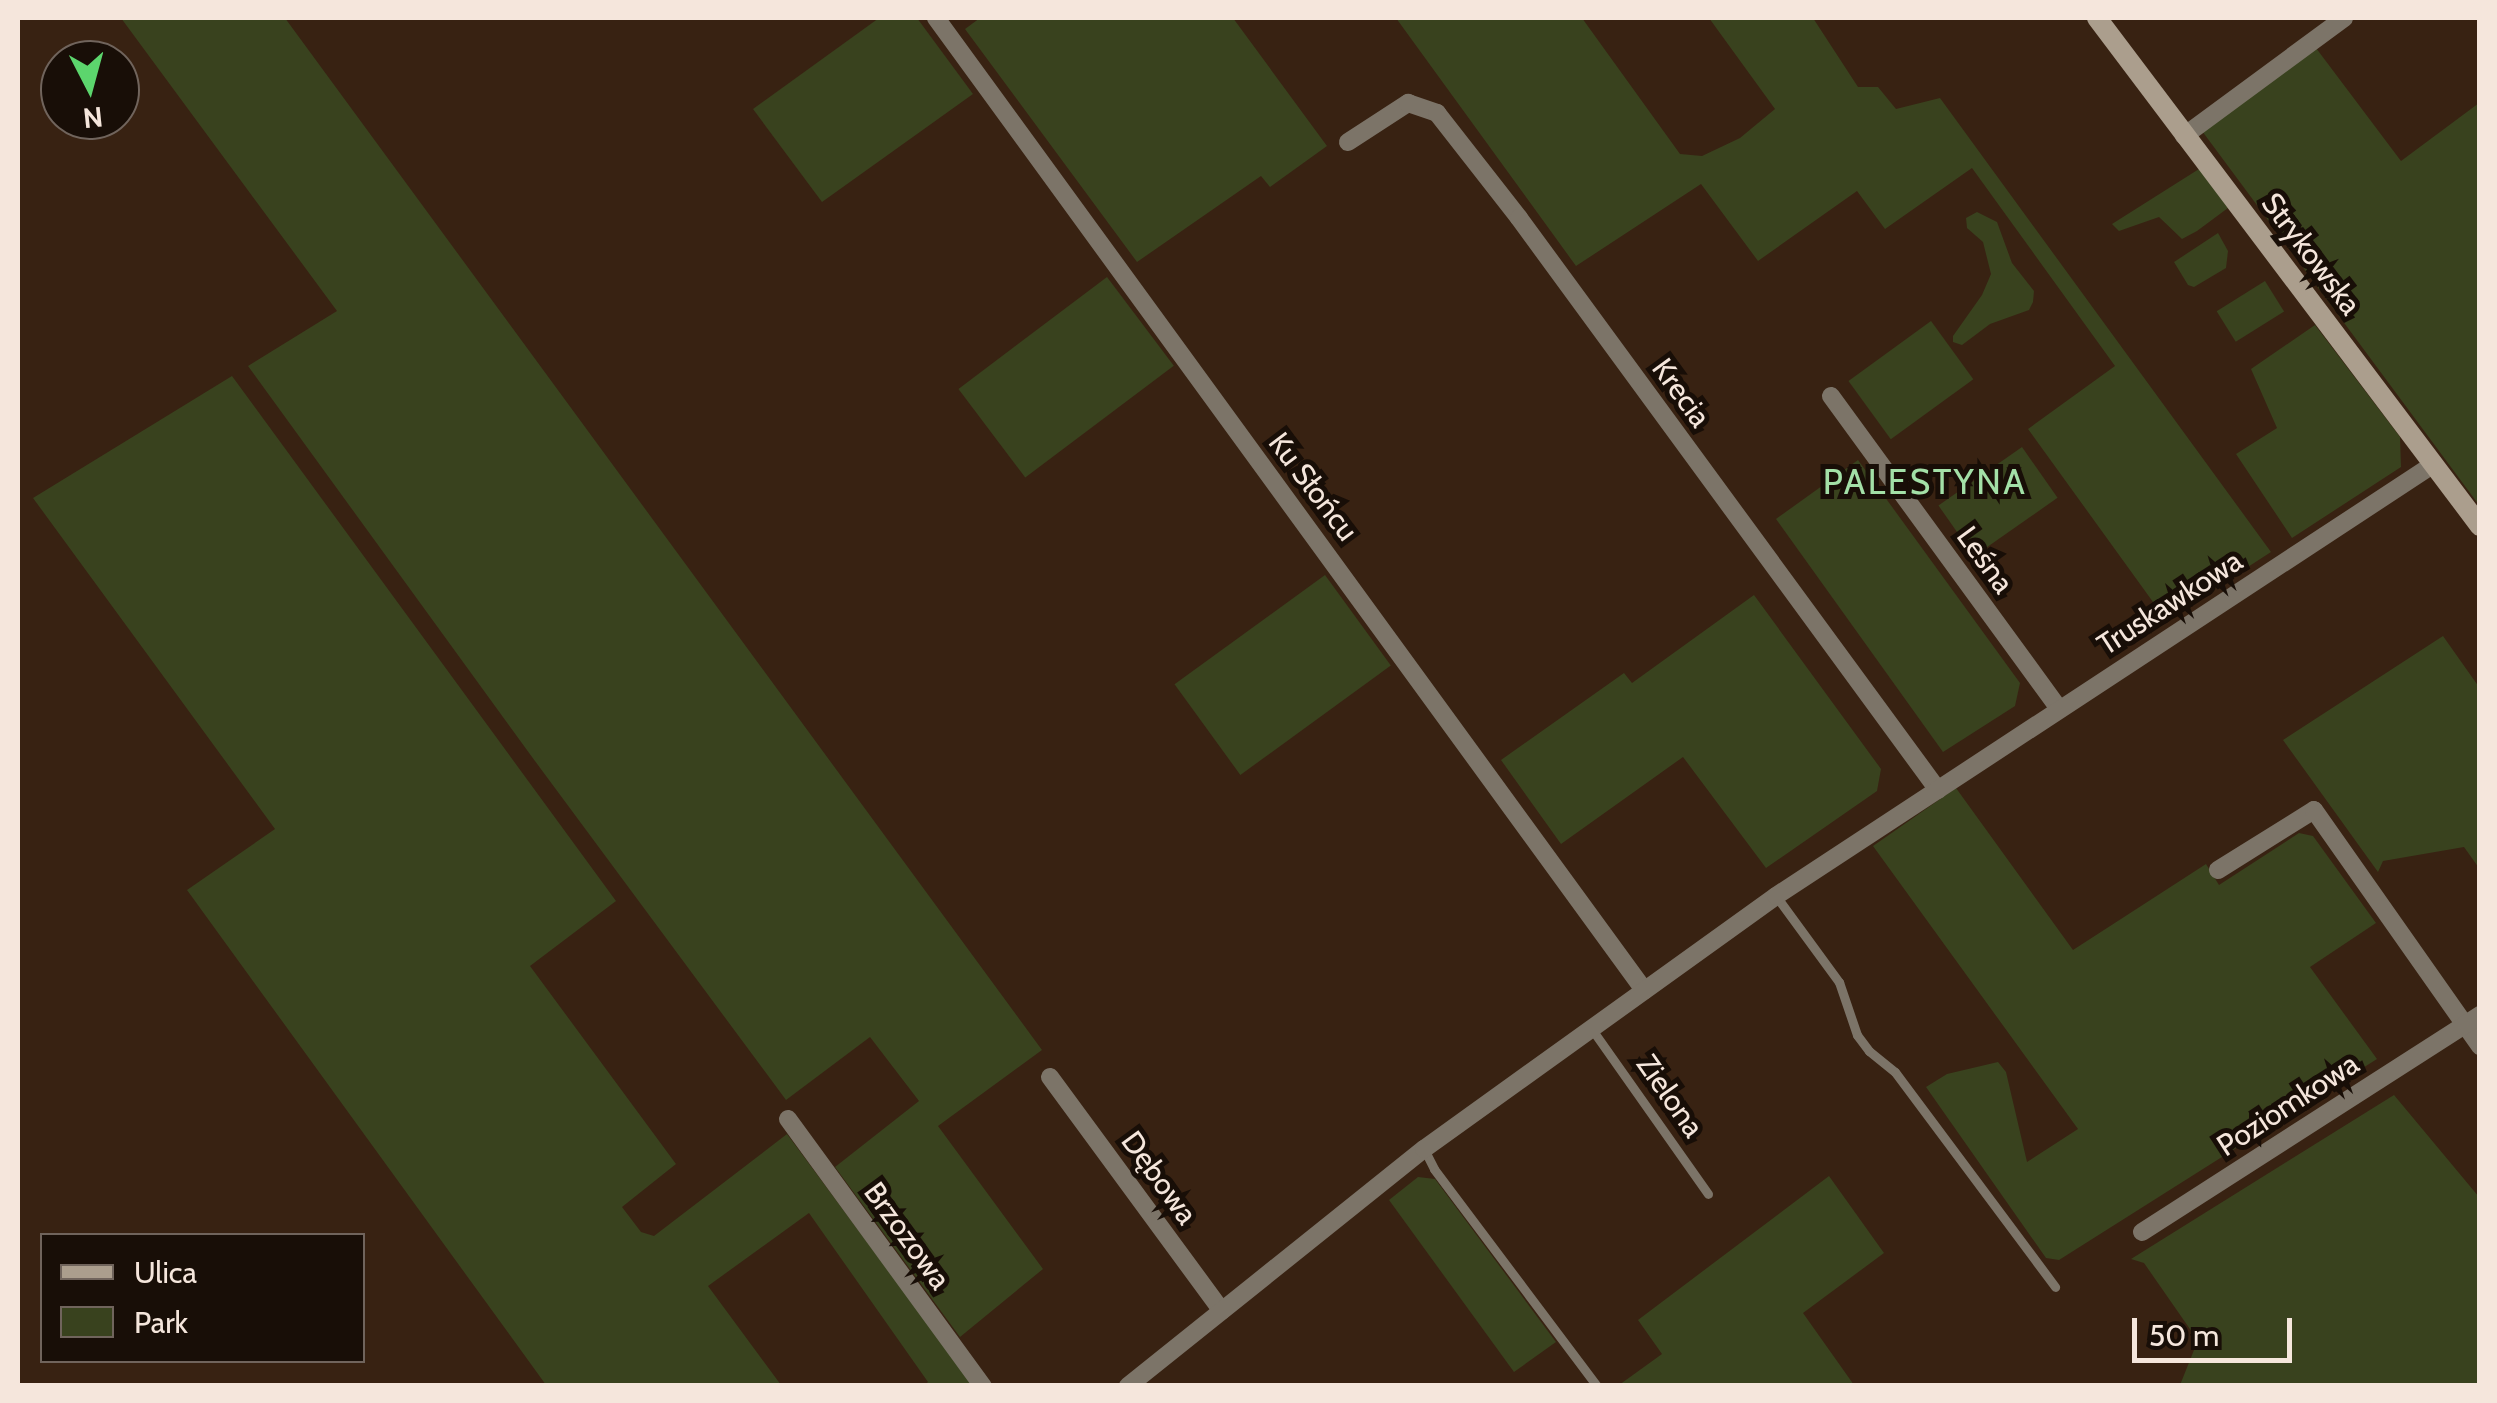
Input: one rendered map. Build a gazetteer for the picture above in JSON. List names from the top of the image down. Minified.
{"streets":{"street":["Strykowska","Krecia","Ku Słońcu","Leśna","Truskawkowa","Poziomkowa","Dębowa","Brzozowa"],"lane":["Zielona"]},"crossings":[["Strykowska","Truskawkowa"],["Krecia","Truskawkowa"],["Ku Słońcu","Truskawkowa"],["Leśna","Truskawkowa"],["Truskawkowa","Zielona"],["Truskawkowa","Dębowa"]],"districts":["PALESTYNA"],"legend":["Ulica","Park"],"scale_bar":"50 m","north":"bottom"}
